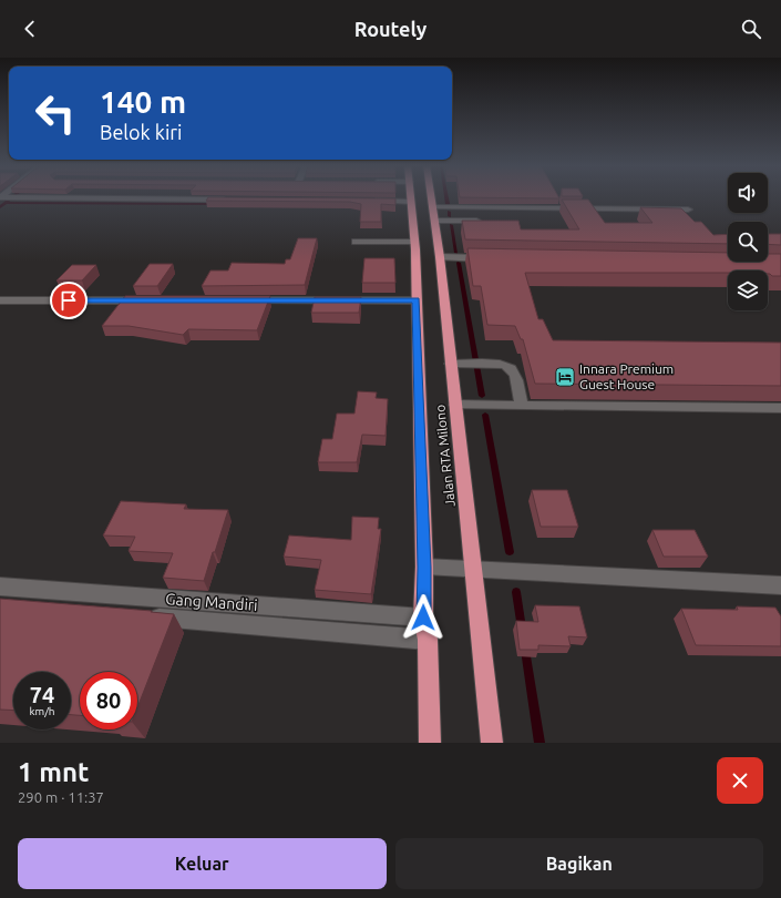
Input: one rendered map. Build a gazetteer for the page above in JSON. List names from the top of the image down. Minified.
{"streets":{"highway":["Jalan RTA Milono"],"street":["Gang Mandiri"]},"crossings":[["Jalan RTA Milono","Gang Mandiri"]],"places":{"hotel":["Innara Premium Guest House"]},"page":{"header":"Routely","turn":["140 m","Belok kiri"],"speed":"74 km/h","limit":"80","heading":["1 mnt","290 m · 11:37"],"buttons":["Keluar","Bagikan"]}}
